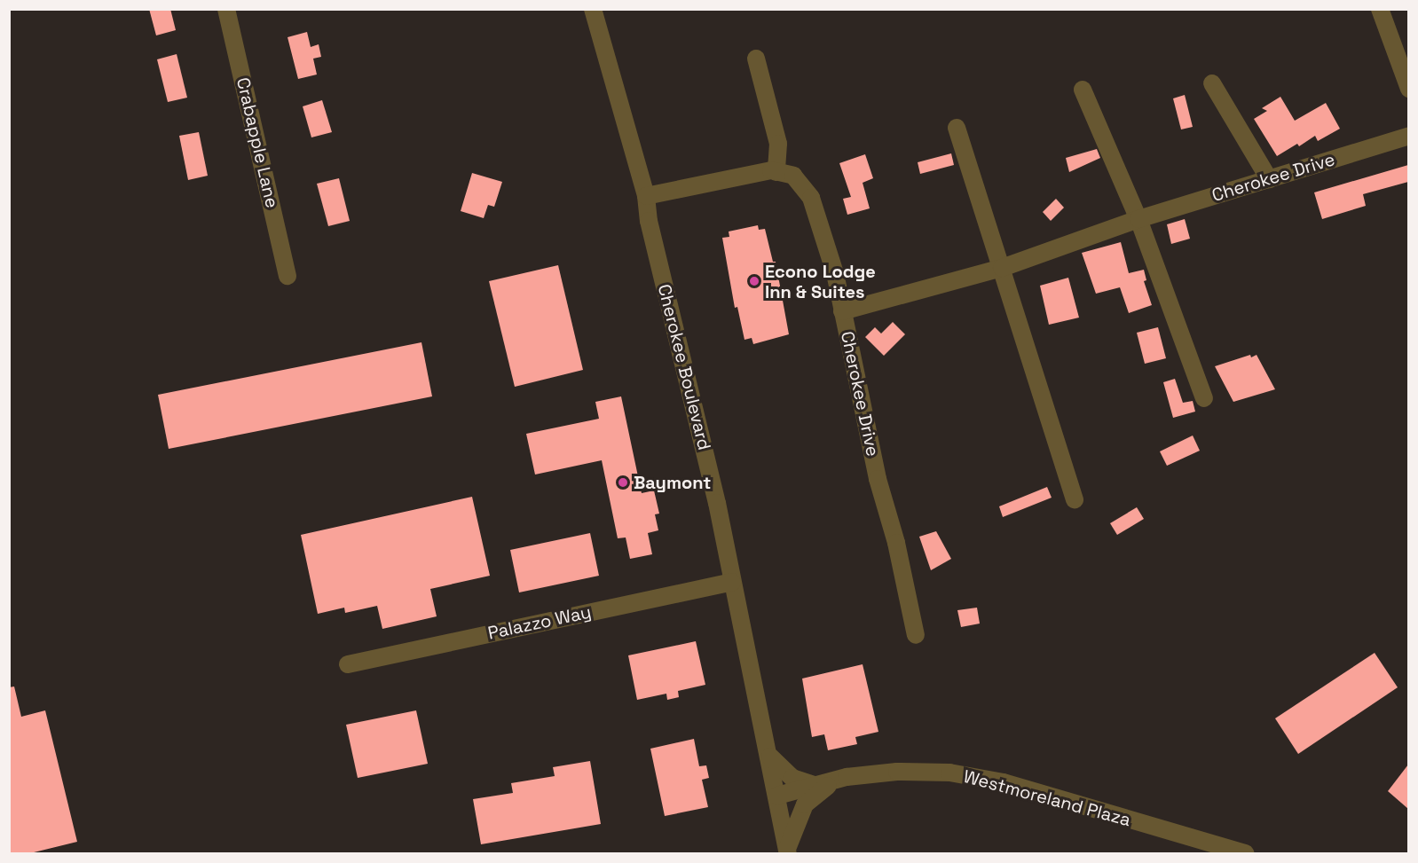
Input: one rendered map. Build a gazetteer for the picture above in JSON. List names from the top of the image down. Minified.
{"streets":{"street":["Crabapple Lane","Cherokee Drive","Cherokee Boulevard","Palazzo Way","Westmoreland Plaza"]},"crossings":[["Cherokee Boulevard","Palazzo Way"],["Cherokee Boulevard","Westmoreland Plaza"]],"places":["Econo Lodge Inn & Suites","Baymont"]}
